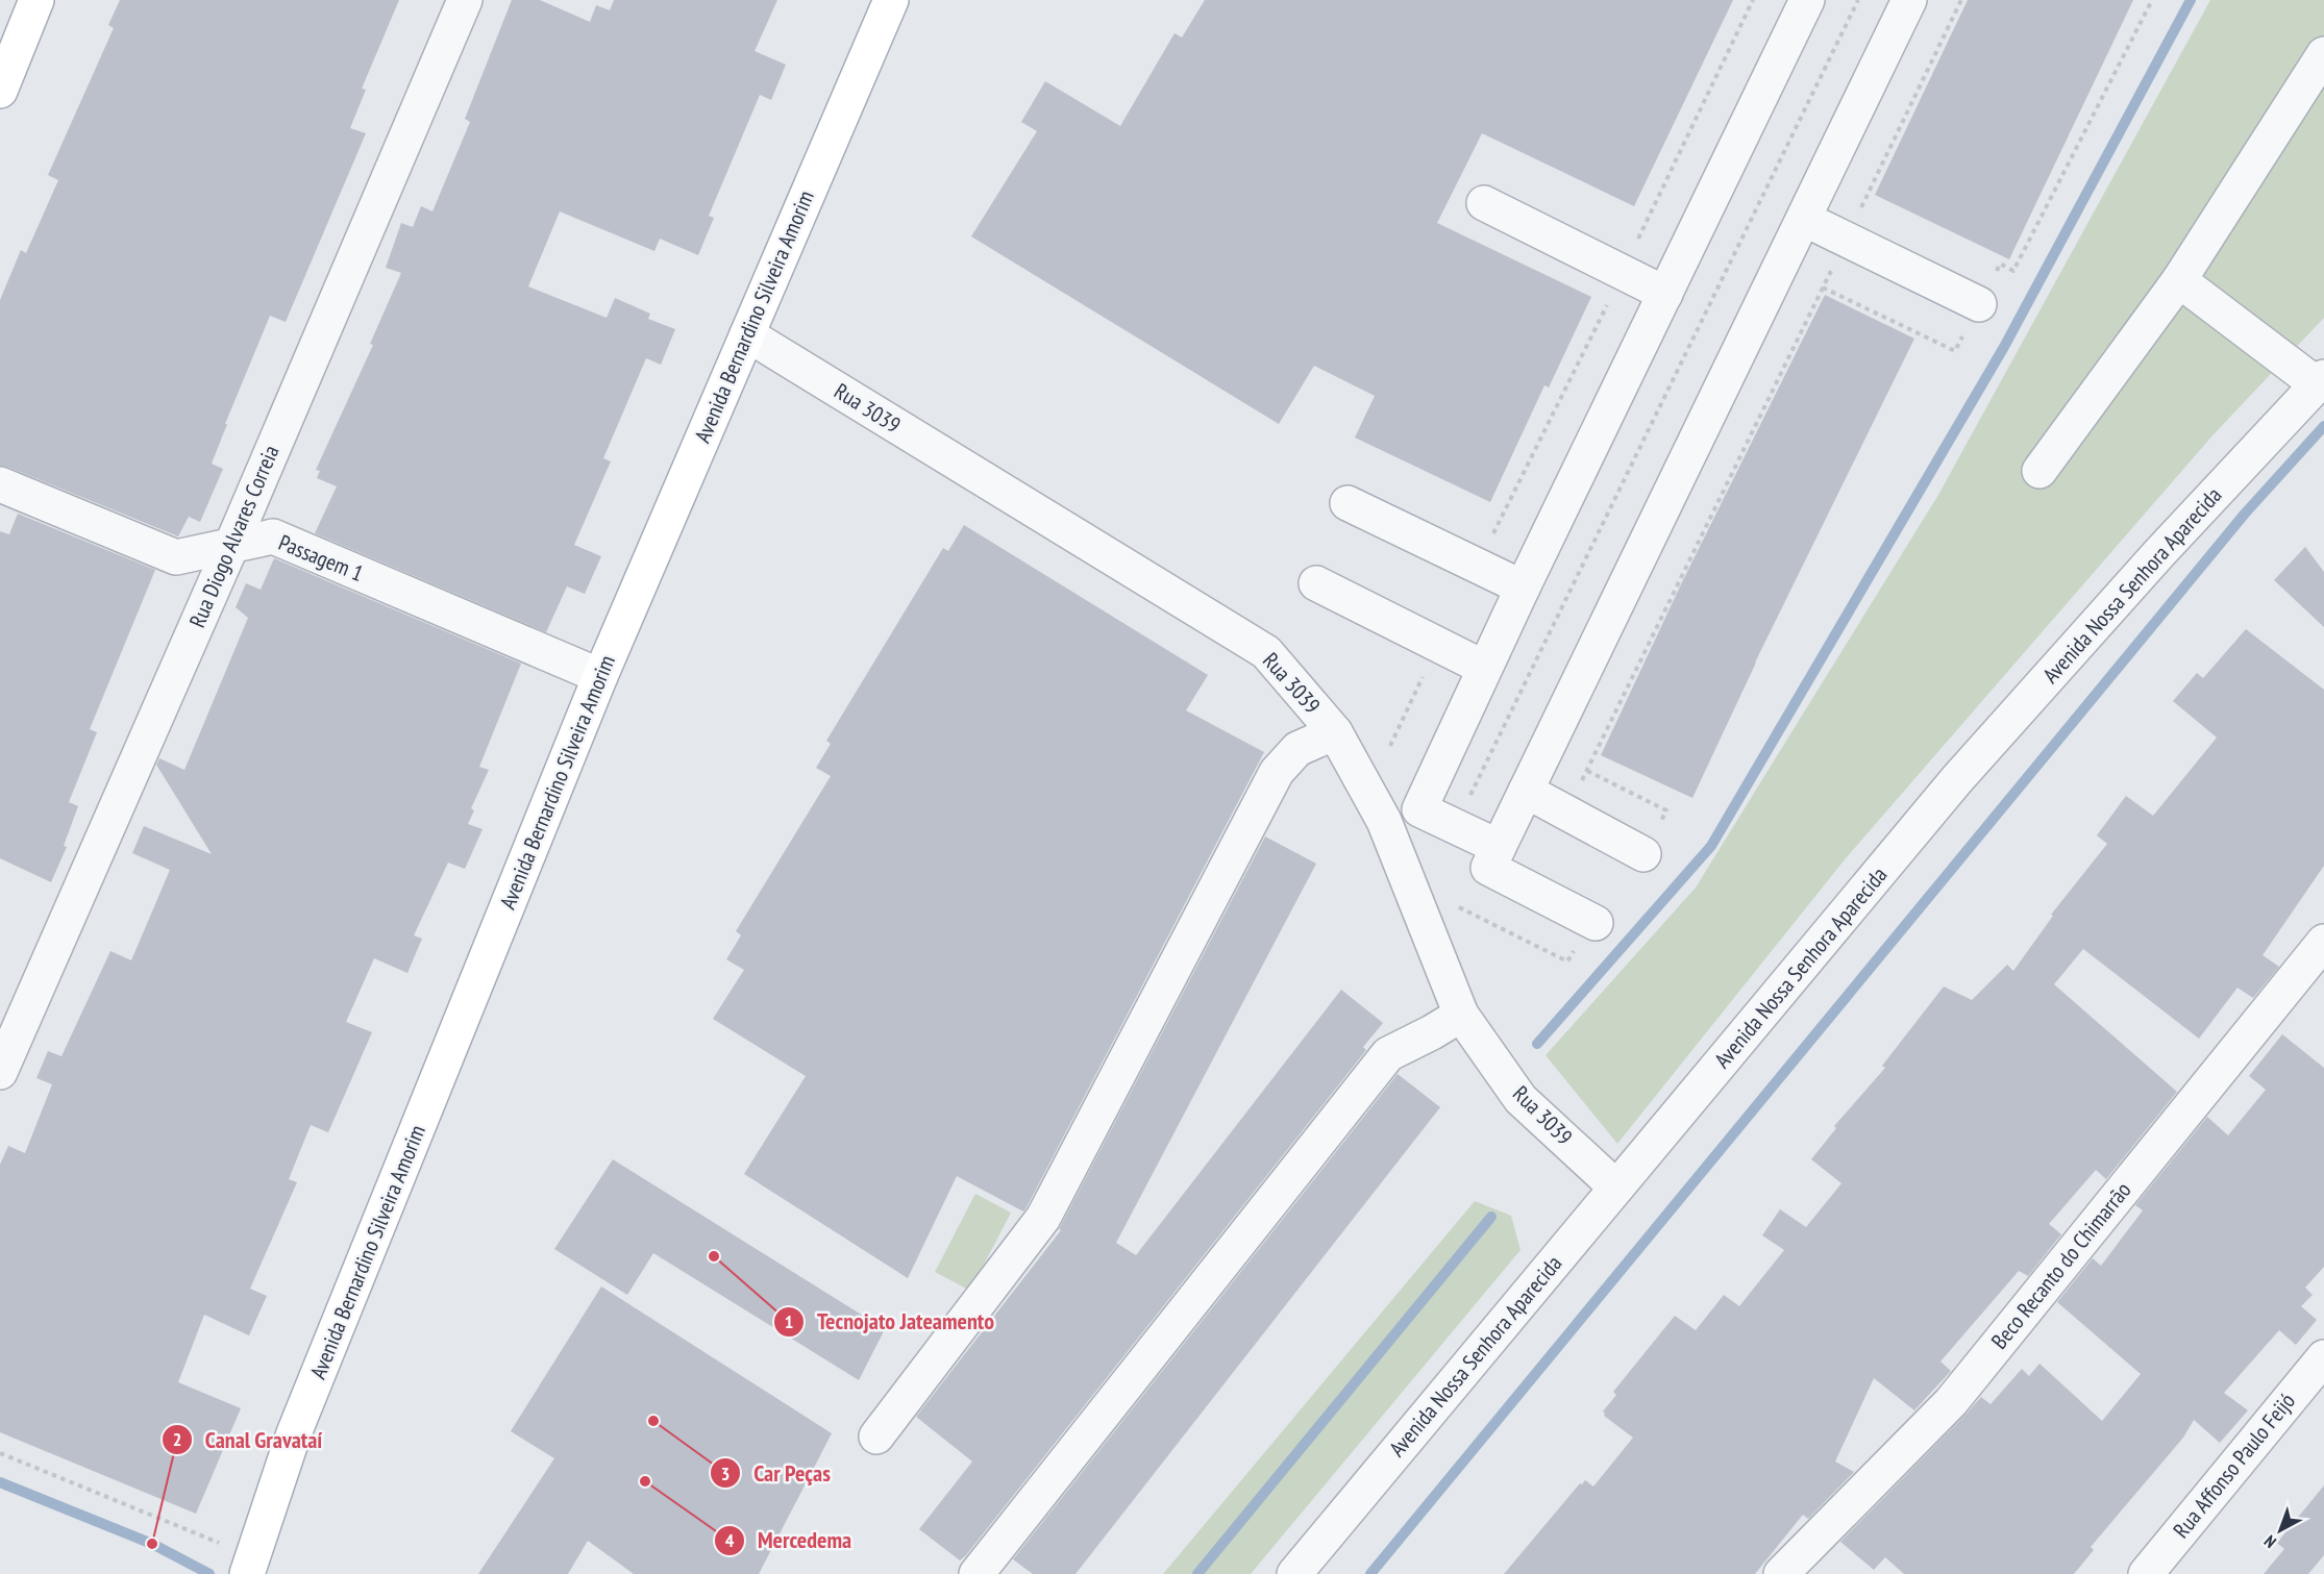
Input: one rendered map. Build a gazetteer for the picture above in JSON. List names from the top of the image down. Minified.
{"streets":{"main road":["Avenida Bernardino Silveira Amorim"],"street":["Rua 3039","Rua Diogo Alvares Correia","Passagem 1","Avenida Nossa Senhora Aparecida","Beco Recanto do Chimarrão","Rua Affonso Paulo Feijó"]},"crossings":[["Avenida Bernardino Silveira Amorim","Rua 3039"],["Avenida Bernardino Silveira Amorim","Passagem 1"],["Rua 3039","Avenida Nossa Senhora Aparecida"],["Rua Diogo Alvares Correia","Passagem 1"]],"places":["Tecnojato Jateamento","Car Peças","Mercedema","Canal Gravataí"],"north":"bottom left"}
